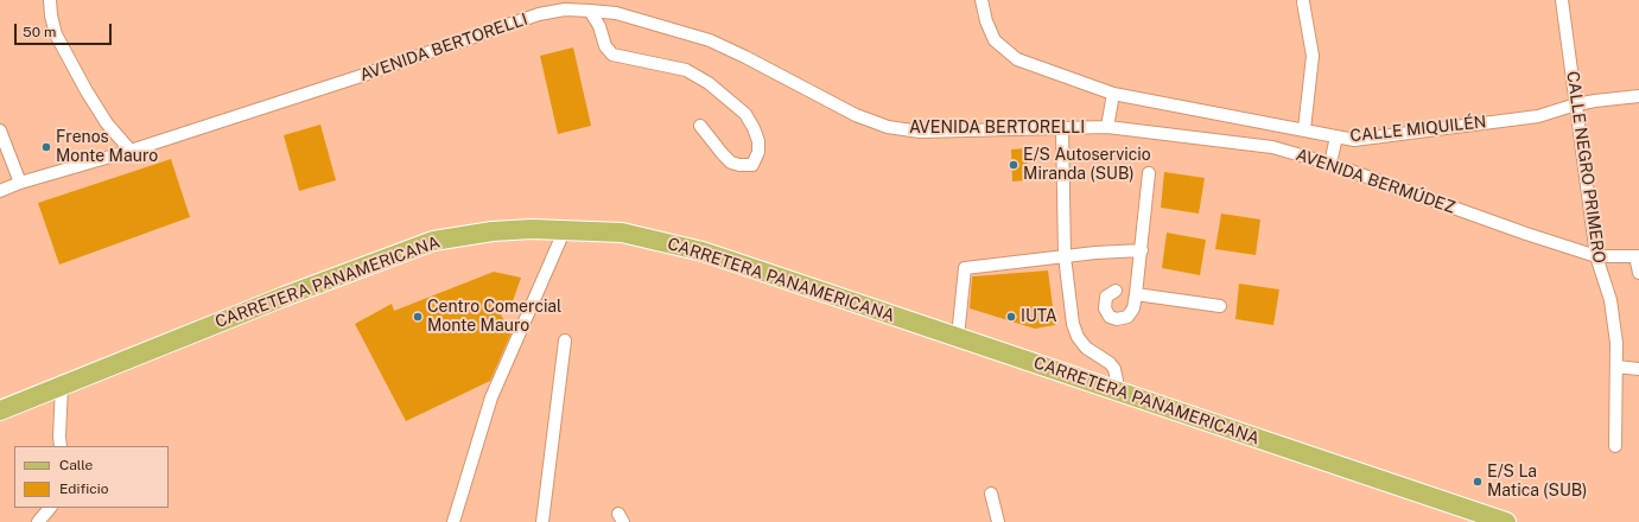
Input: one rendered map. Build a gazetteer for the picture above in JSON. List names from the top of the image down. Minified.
{"streets":{"main road":["CARRETERA PANAMERICANA"],"street":["AVENIDA BERTORELLI","CALLE MIQUILÉN","CALLE NEGRO PRIMERO","AVENIDA BERMÚDEZ"]},"crossings":[["AVENIDA BERTORELLI","AVENIDA BERMÚDEZ"],["CALLE MIQUILÉN","CALLE NEGRO PRIMERO"],["CALLE NEGRO PRIMERO","AVENIDA BERMÚDEZ"]],"places":["Frenos Monte Mauro","E/S Autoservicio Miranda (SUB)","Centro Comercial Monte Mauro","IUTA","E/S La Matica (SUB)"],"legend":["Calle","Edificio"],"scale_bar":"50 m"}
